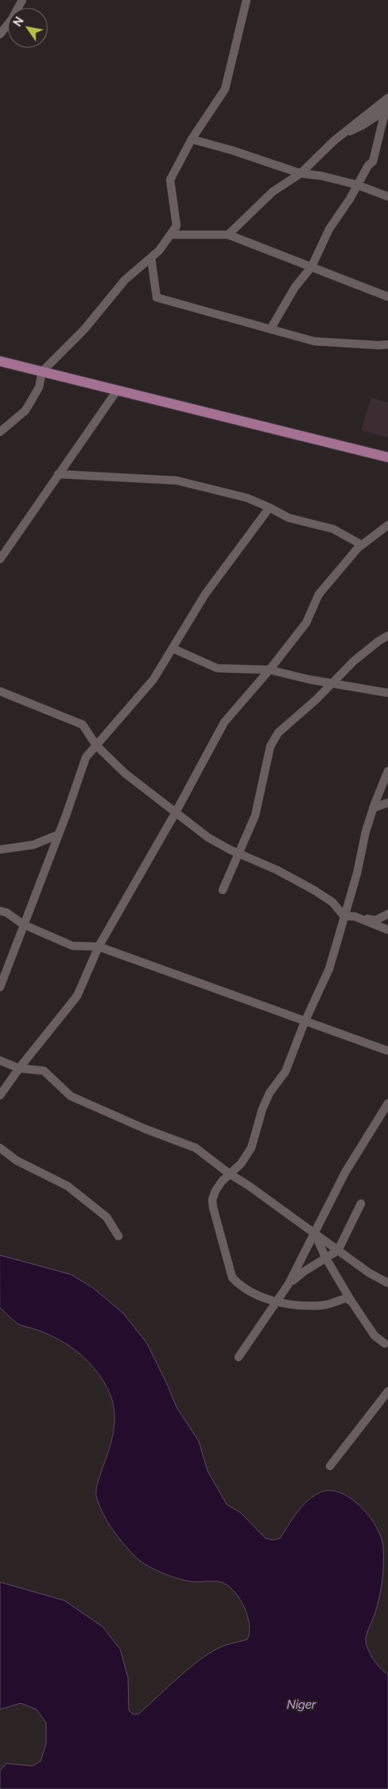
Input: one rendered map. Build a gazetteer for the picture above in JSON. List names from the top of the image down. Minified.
{"water":["Niger"],"north":"top left"}
